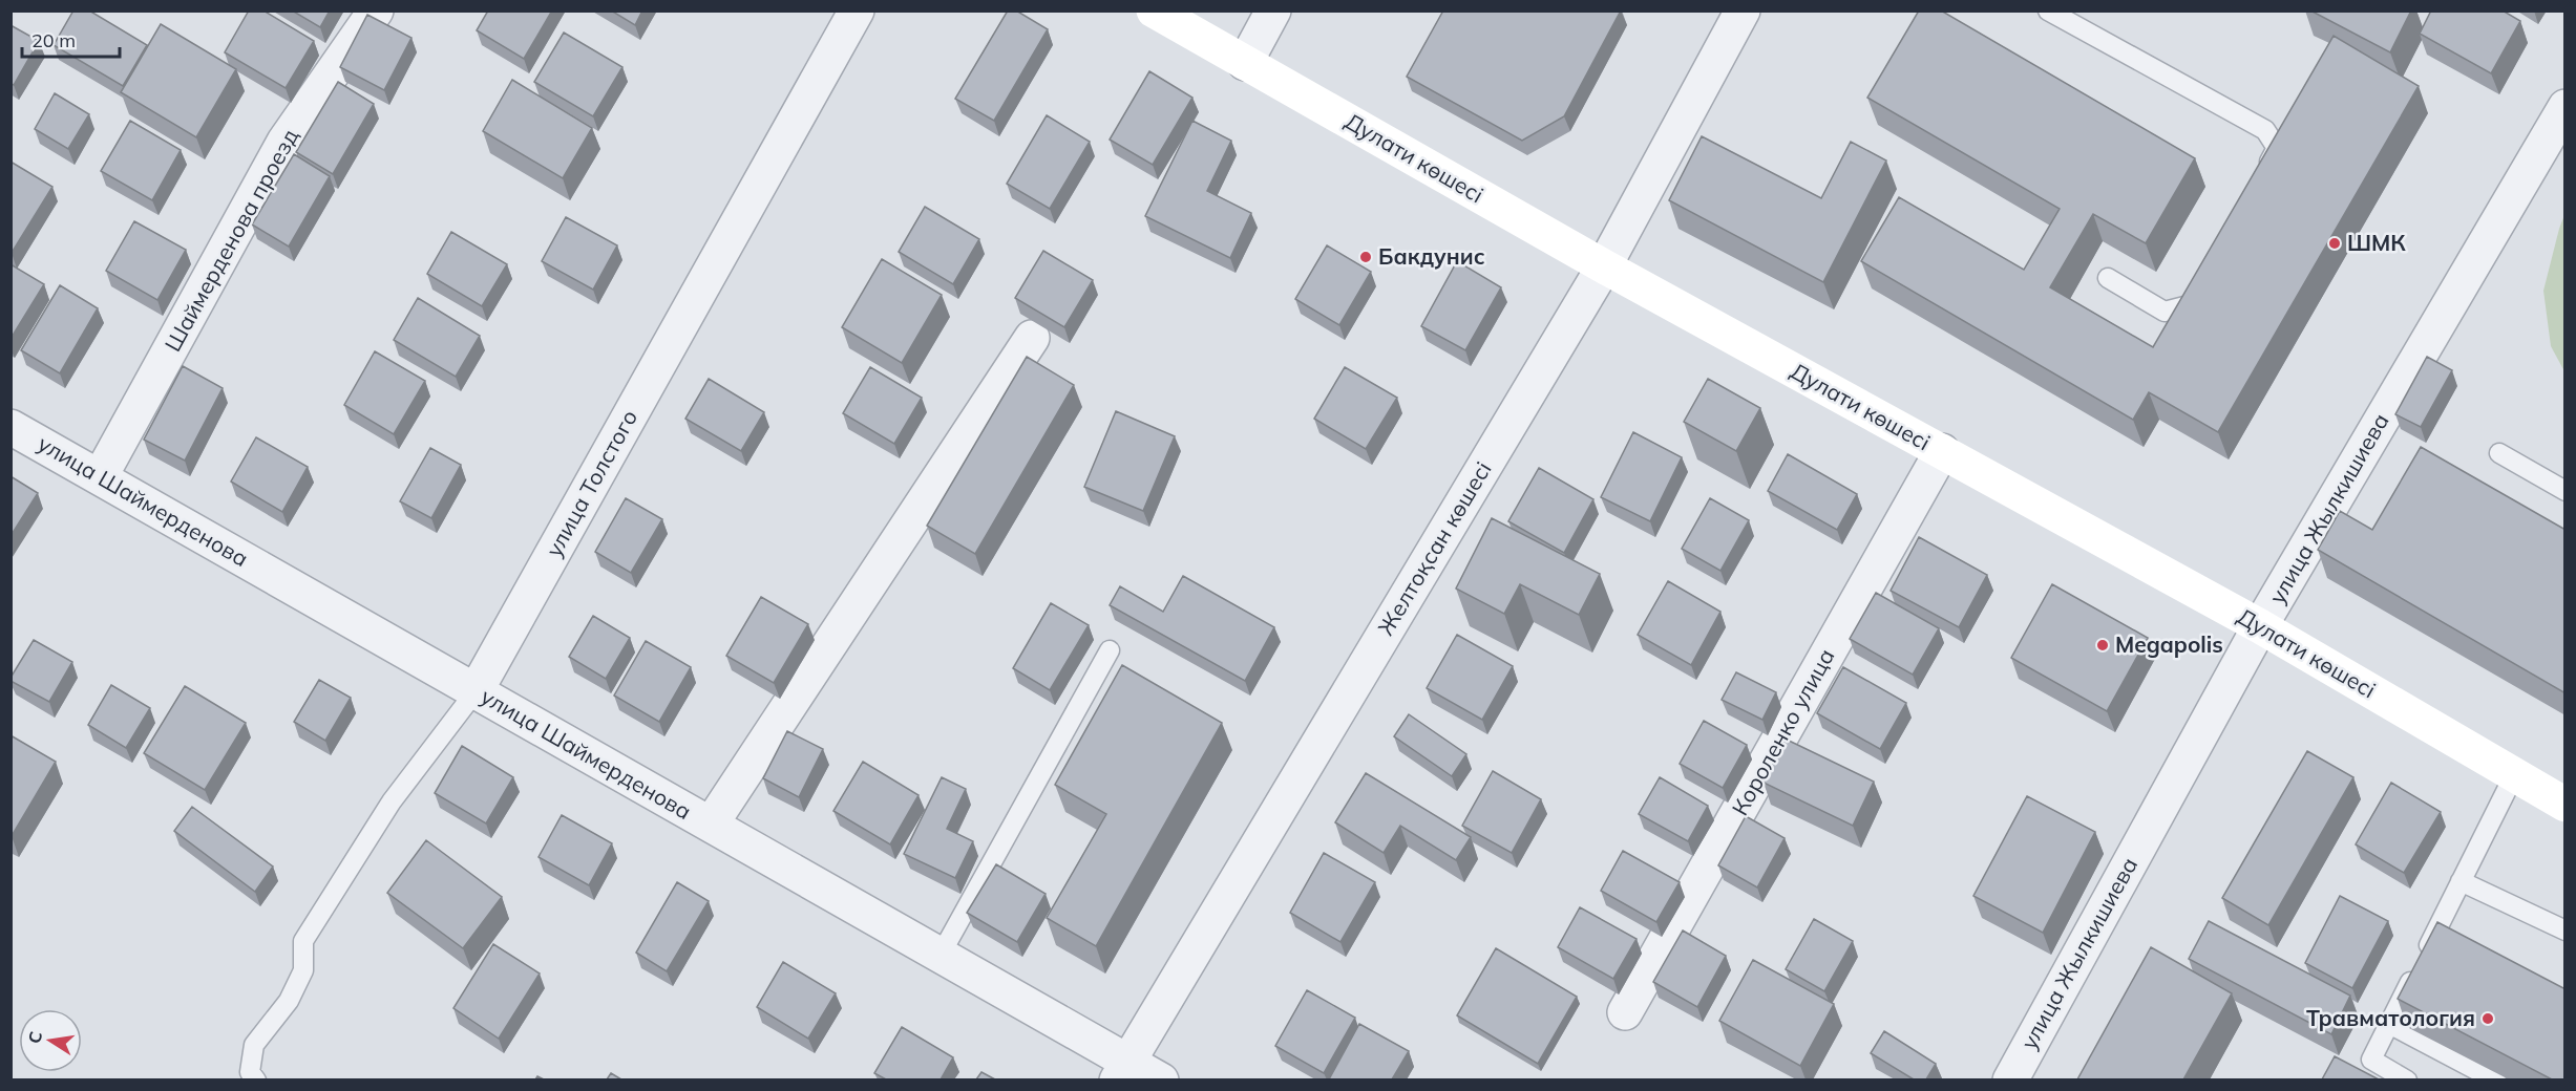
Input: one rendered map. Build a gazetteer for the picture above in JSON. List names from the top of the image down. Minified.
{"streets":{"main road":["Дулати көшесі"],"street":["Шаймерденова проезд","улица Толстого","улица Шаймерденова","улица Жылкишиева","Желтоқсан көшесі","Короленко улица"]},"crossings":[["Дулати көшесі","улица Жылкишиева"],["Дулати көшесі","Желтоқсан көшесі"],["Дулати көшесі","Короленко улица"],["Шаймерденова проезд","улица Шаймерденова"],["улица Толстого","улица Шаймерденова"],["улица Шаймерденова","Желтоқсан көшесі"]],"places":["ШМК","Бакдунис","Megapolis","Травматология"],"scale_bar":"20 m","north":"left"}
